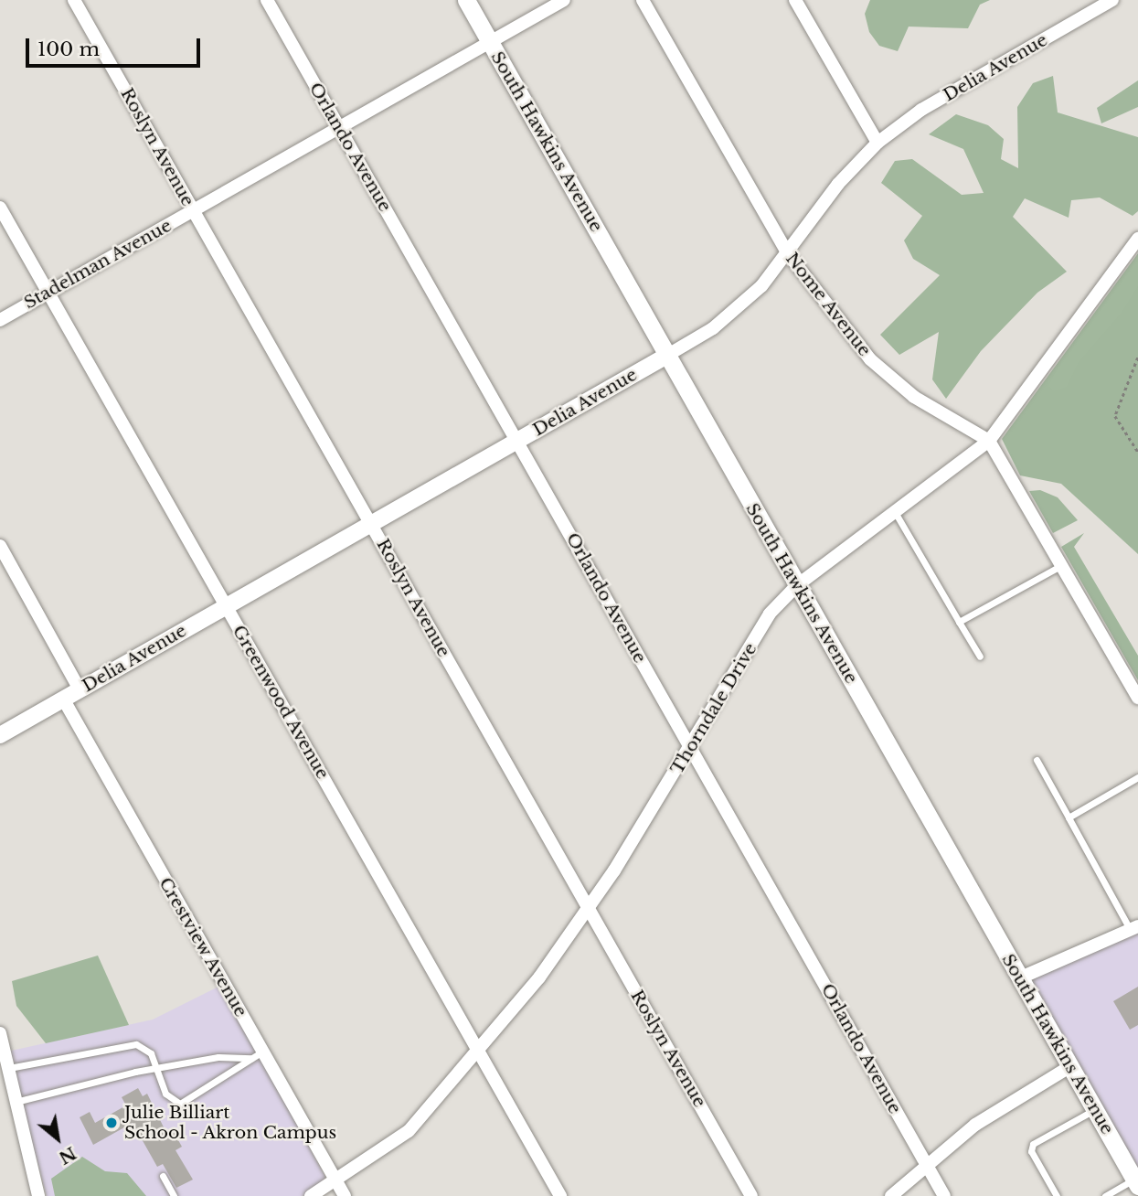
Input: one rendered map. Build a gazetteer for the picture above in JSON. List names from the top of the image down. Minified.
{"streets":{"main road":["South Hawkins Avenue"],"street":["Delia Avenue","Roslyn Avenue","Orlando Avenue","Stadelman Avenue","Nome Avenue","Greenwood Avenue","Thorndale Drive","Crestview Avenue"]},"crossings":[["Delia Avenue","South Hawkins Avenue"],["Delia Avenue","Roslyn Avenue"],["Delia Avenue","Orlando Avenue"],["Delia Avenue","Nome Avenue"],["Delia Avenue","Greenwood Avenue"],["Delia Avenue","Crestview Avenue"],["South Hawkins Avenue","Stadelman Avenue"],["South Hawkins Avenue","Thorndale Drive"],["Roslyn Avenue","Stadelman Avenue"],["Roslyn Avenue","Thorndale Drive"],["Orlando Avenue","Stadelman Avenue"],["Orlando Avenue","Thorndale Drive"],["Stadelman Avenue","Greenwood Avenue"],["Nome Avenue","Thorndale Drive"],["Greenwood Avenue","Thorndale Drive"],["Thorndale Drive","Crestview Avenue"]],"places":["Julie Billiart School - Akron Campus"],"scale_bar":"100 m","north":"bottom right"}
